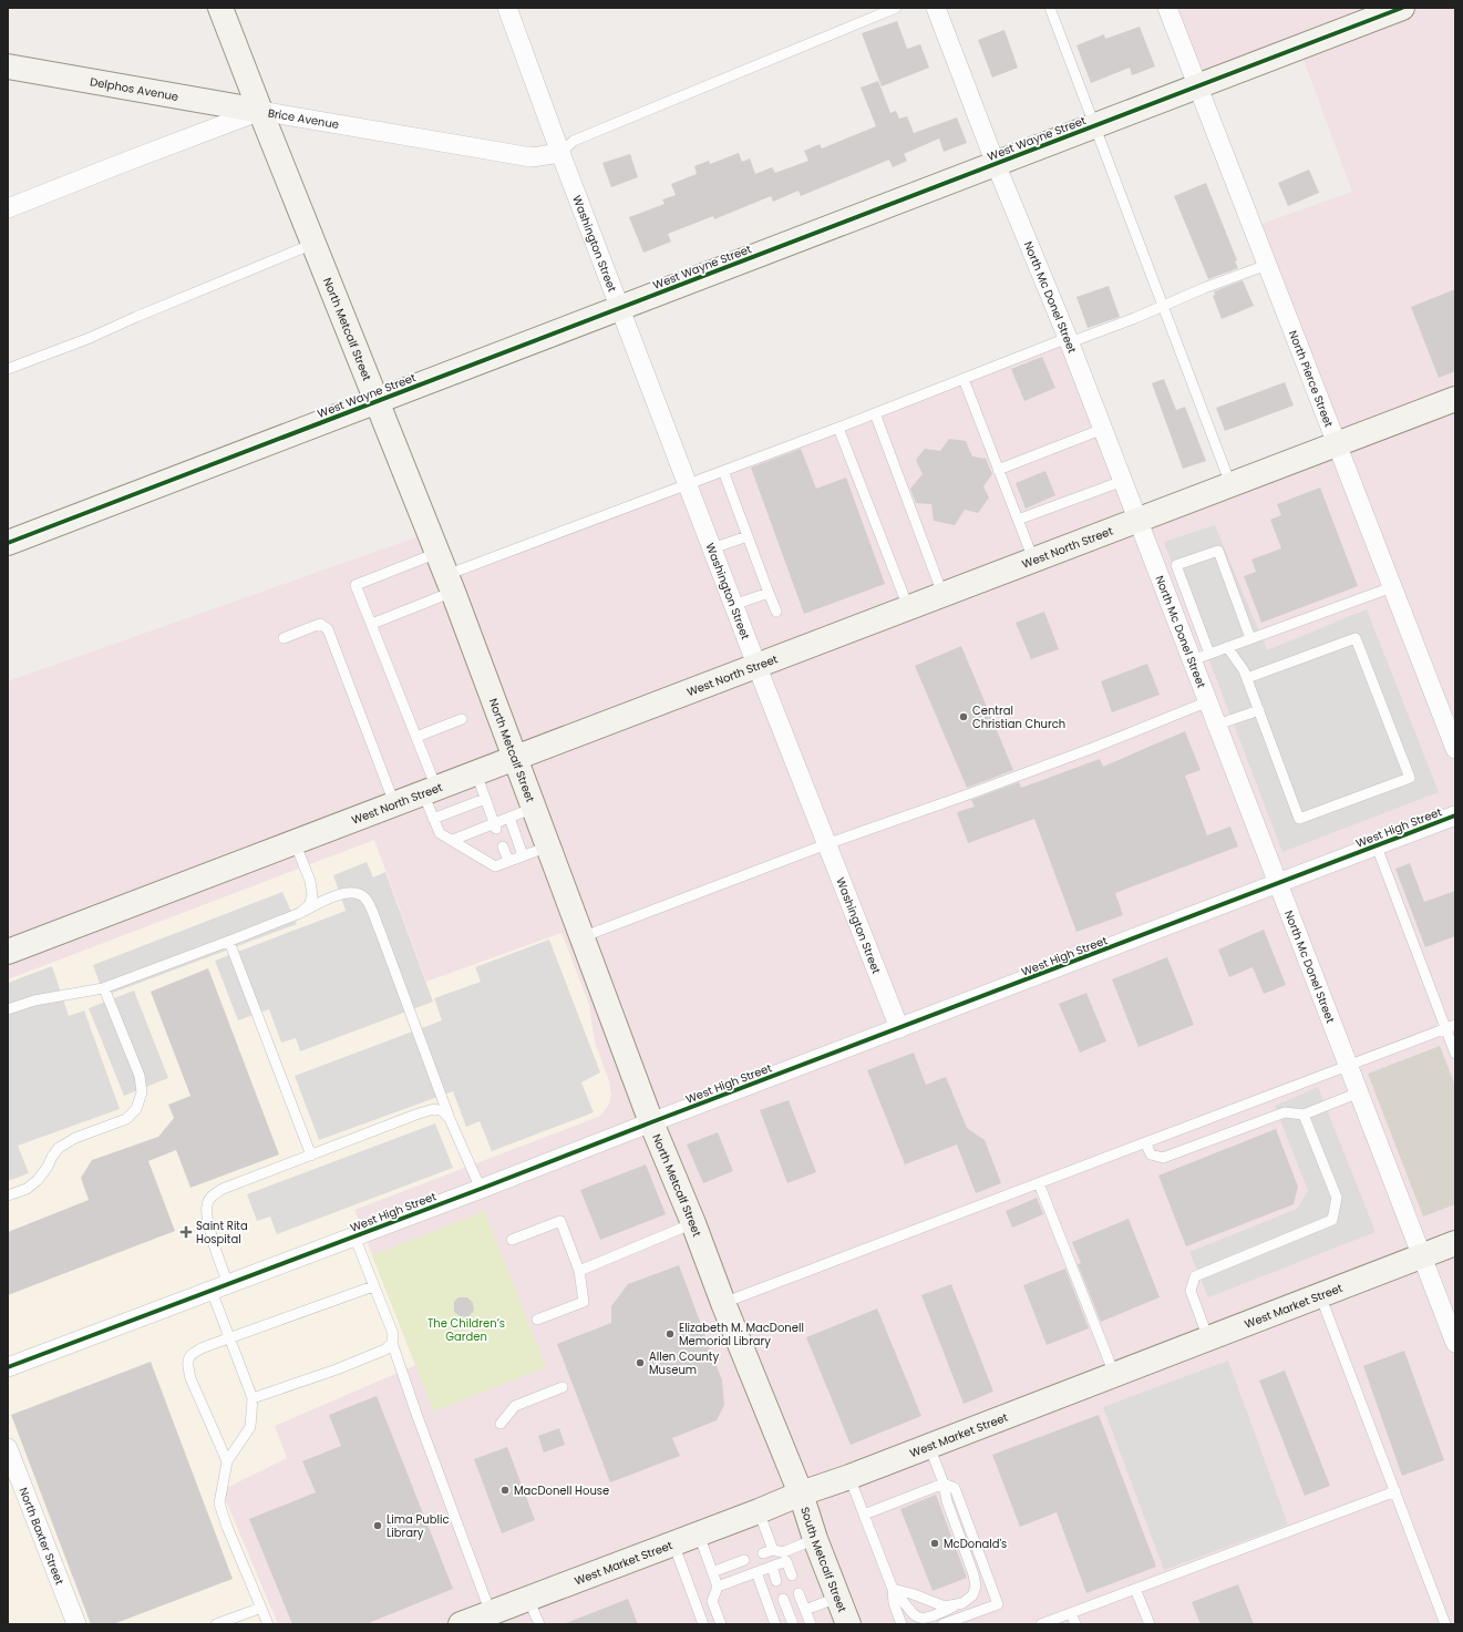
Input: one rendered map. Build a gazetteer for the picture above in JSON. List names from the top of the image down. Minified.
{"streets":{"street":["Delphos Avenue","Brice Avenue","West Wayne Street","Washington Street","North Mc Donel Street","North Metcalf Street","North Pierce Street","West North Street","West High Street","West Market Street","North Baxter Street","South Metcalf Street"]},"crossings":[["Delphos Avenue","Brice Avenue"],["Delphos Avenue","North Metcalf Street"],["Brice Avenue","Washington Street"],["Brice Avenue","North Metcalf Street"],["West Wayne Street","Washington Street"],["West Wayne Street","North Mc Donel Street"],["West Wayne Street","North Metcalf Street"],["West Wayne Street","North Pierce Street"],["Washington Street","West North Street"],["Washington Street","West High Street"],["North Mc Donel Street","West North Street"],["North Mc Donel Street","West High Street"],["North Mc Donel Street","West Market Street"],["North Metcalf Street","West North Street"],["North Metcalf Street","West High Street"],["North Metcalf Street","West Market Street"],["North Metcalf Street","South Metcalf Street"],["North Pierce Street","West North Street"],["West Market Street","South Metcalf Street"]],"parks":["The Children’s Garden"],"places":{"other":["Central Christian Church","Elizabeth M. MacDonell Memorial Library","Allen County Museum","MacDonell House","Lima Public Library","McDonald's"],"health":["Saint Rita Hospital"]}}
